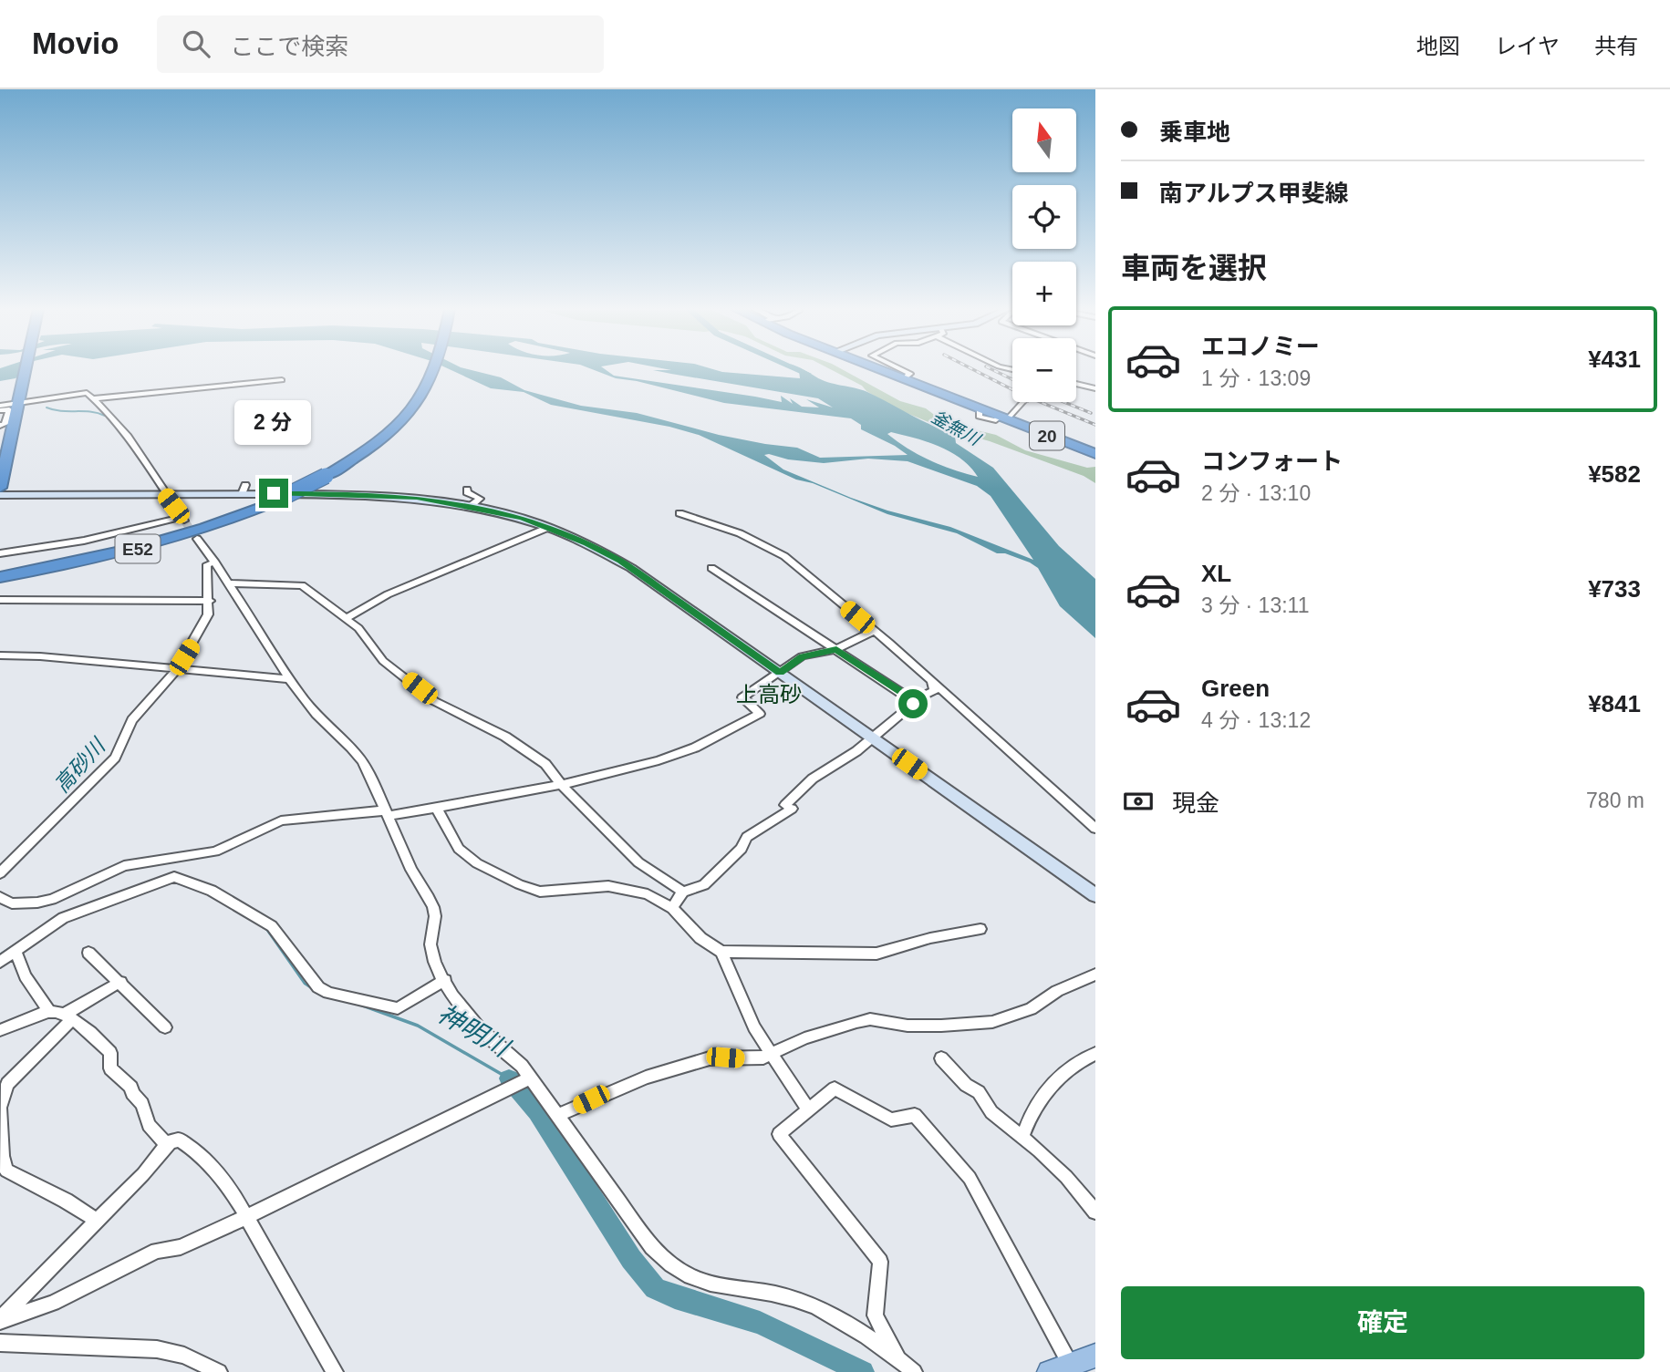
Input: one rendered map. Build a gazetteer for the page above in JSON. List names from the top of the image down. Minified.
{"streets":{"highway":["20","E52"]},"districts":["上高砂"],"water":["釜無川","高砂川","神明川"],"north":"top","page":{"header":"Movio","search":"ここで検索","nav":["地図","レイヤ","共有"],"banner":["乗車地","南アルプス甲斐線"],"map_buttons":["+","−"],"heading":"車両を選択","list":[{"name":"エコノミー","note":"1 分 · 13:09","value":"¥431"},{"name":"コンフォート","note":"2 分 · 13:10","value":"¥582"},{"name":"XL","note":"3 分 · 13:11","value":"¥733"},{"name":"Green","note":"4 分 · 13:12","value":"¥841"}],"bubble":"2 分","pay":["現金","780 m"],"buttons":"確定"}}
